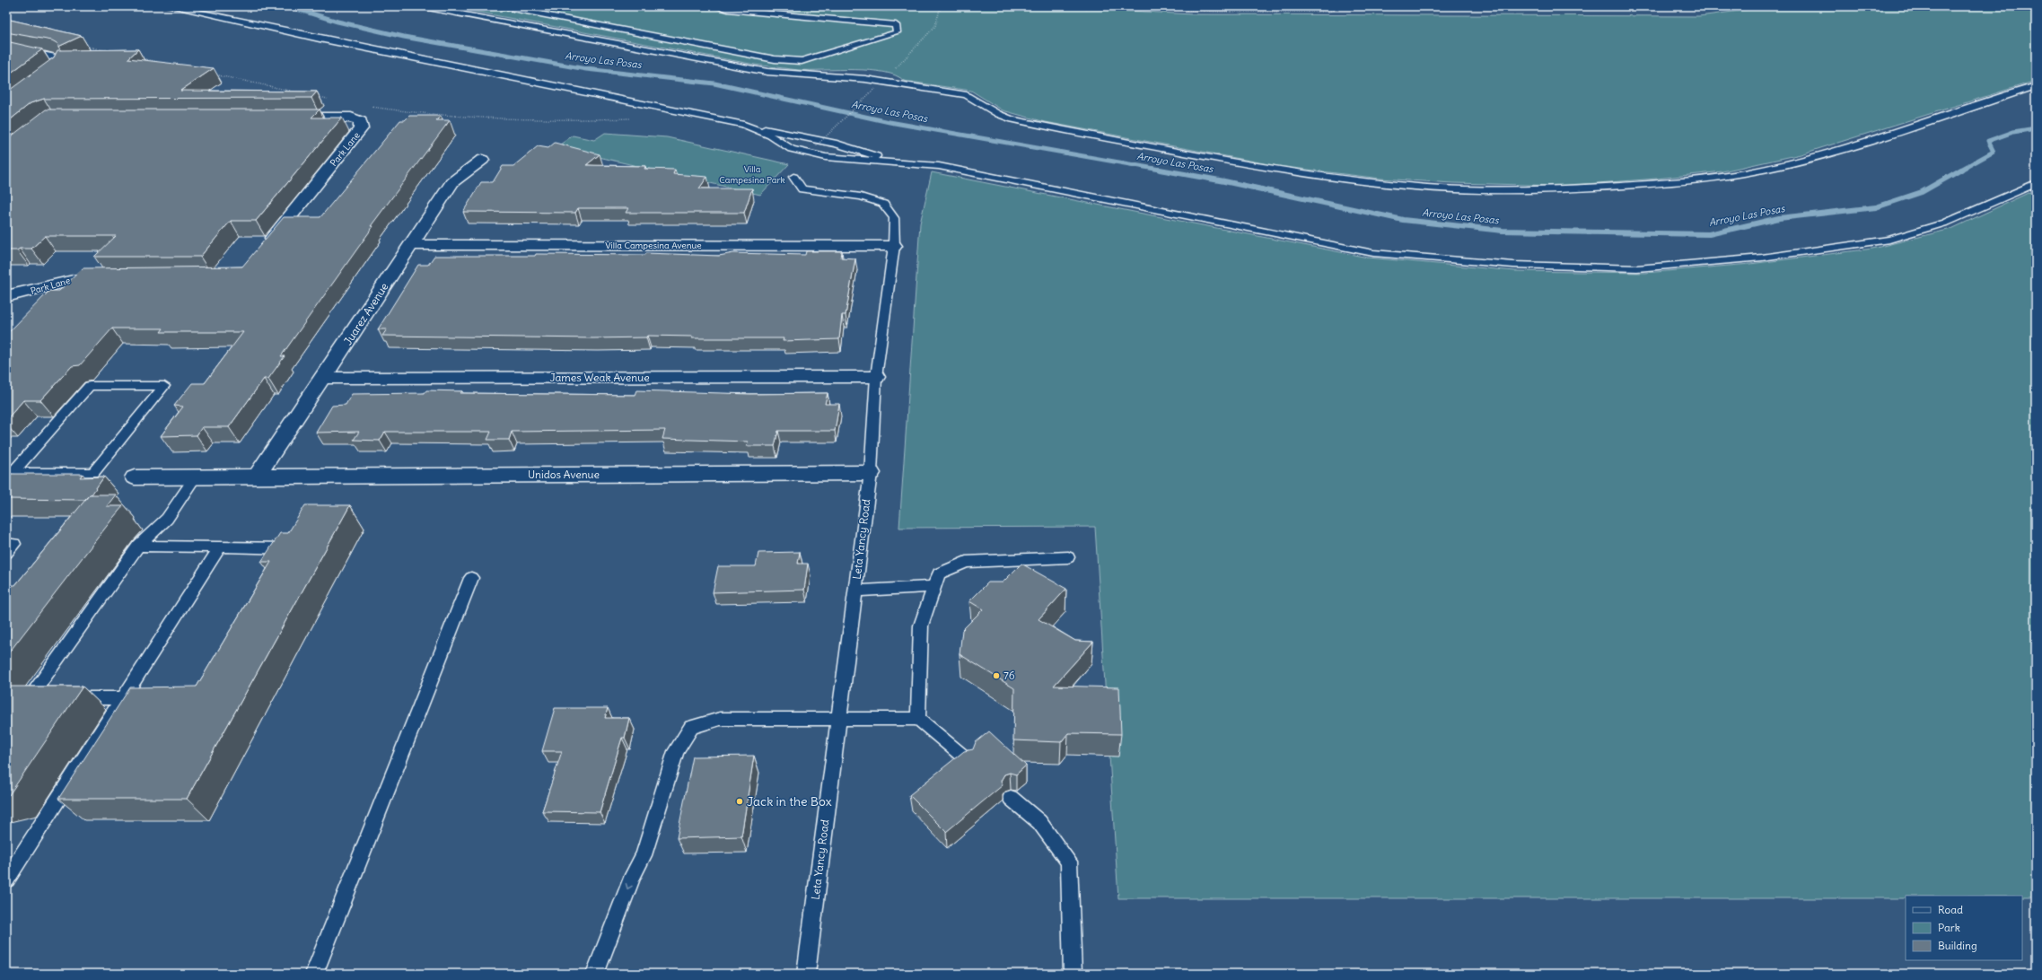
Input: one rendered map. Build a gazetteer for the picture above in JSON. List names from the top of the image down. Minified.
{"streets":{"street":["Park Lane","Villa Campesina Avenue","Juarez Avenue","James Weak Avenue","Unidos Avenue"],"lane":["Leta Yancy Road"]},"crossings":[["Villa Campesina Avenue","Juarez Avenue"],["Villa Campesina Avenue","Leta Yancy Road"],["Juarez Avenue","James Weak Avenue"],["Juarez Avenue","Unidos Avenue"],["James Weak Avenue","Leta Yancy Road"],["Unidos Avenue","Leta Yancy Road"]],"water":["Arroyo Las Posas"],"parks":["Villa Campesina Park"],"places":["76","Jack in the Box"],"legend":["Road","Park","Building"]}
